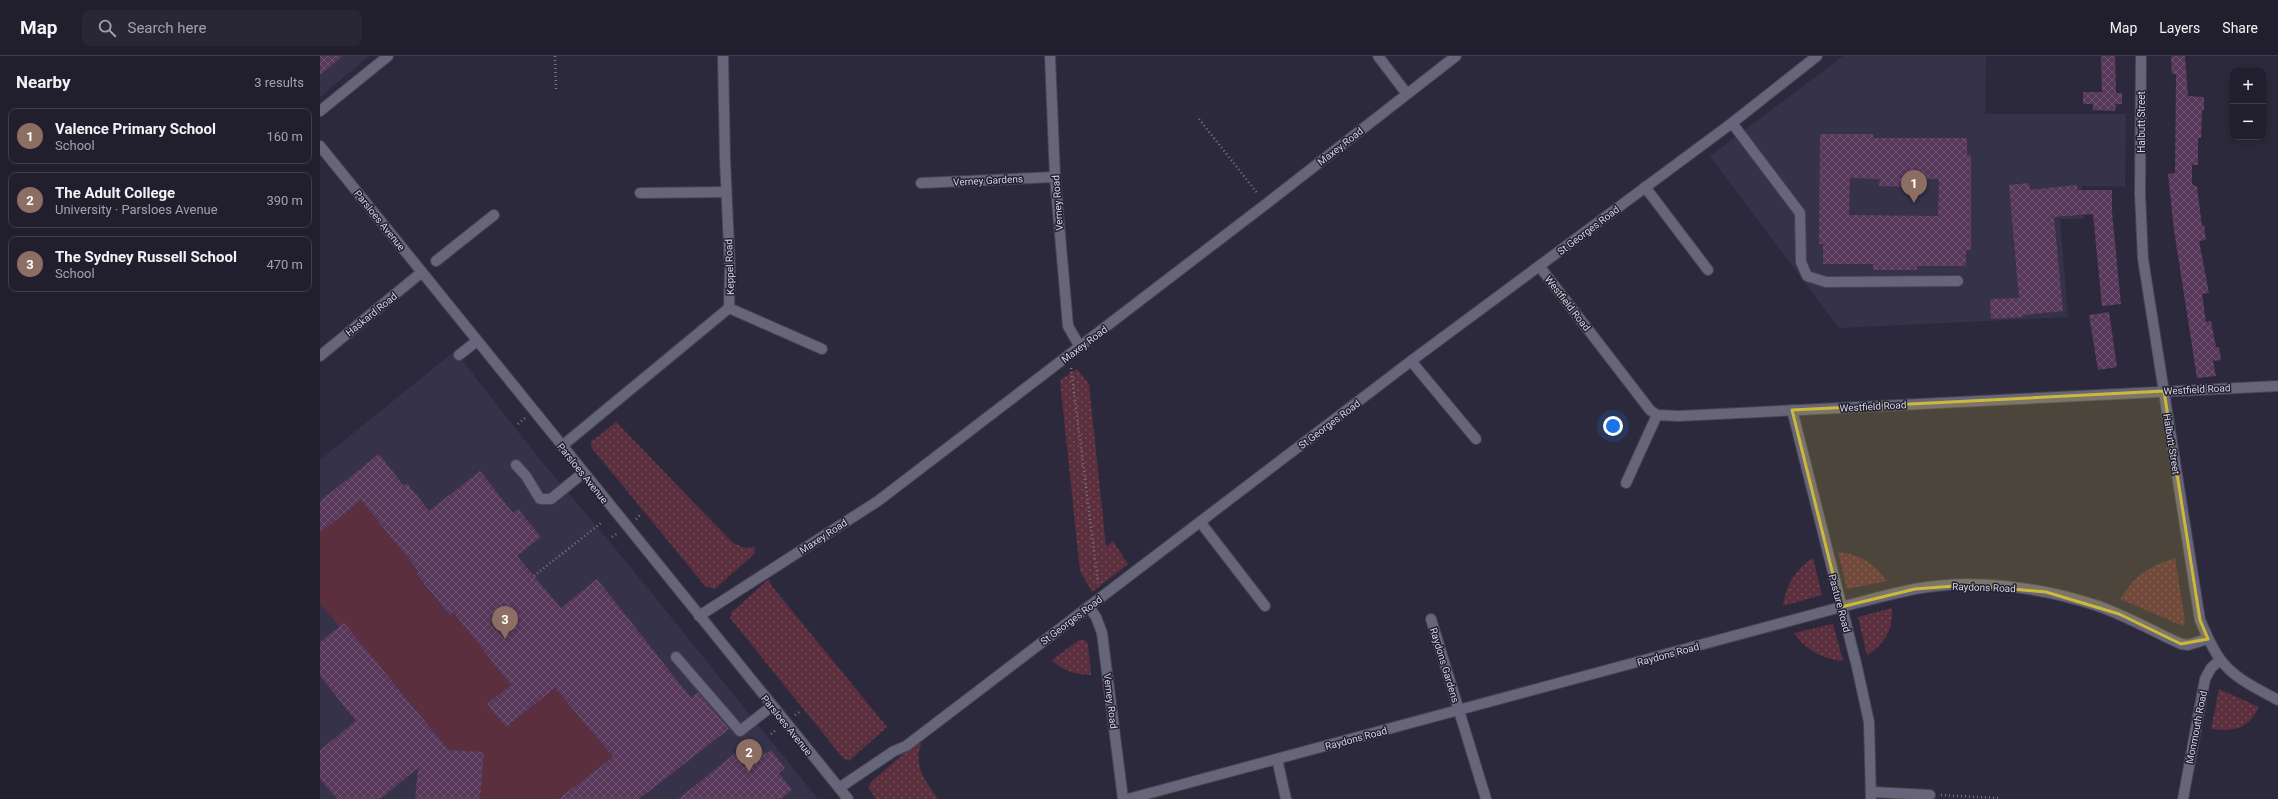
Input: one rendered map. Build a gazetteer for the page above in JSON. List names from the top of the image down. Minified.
{"streets":{"street":["Halbutt Street","Maxey Road","Verney Gardens","Verney Road","Parsloes Avenue","St Georges Road","Keppel Road","Westfield Road","Haskard Road","Raydons Road","Pasture Road","Raydons Gardens","Monmouth Road"]},"crossings":[["Halbutt Street","Westfield Road"],["Halbutt Street","Raydons Road"],["Halbutt Street","Monmouth Road"],["Maxey Road","Verney Road"],["Maxey Road","Parsloes Avenue"],["Verney Gardens","Verney Road"],["Verney Road","St Georges Road"],["Parsloes Avenue","St Georges Road"],["Parsloes Avenue","Keppel Road"],["Parsloes Avenue","Haskard Road"],["St Georges Road","Westfield Road"],["Westfield Road","Pasture Road"],["Raydons Road","Pasture Road"],["Raydons Road","Raydons Gardens"]],"page":{"header":"Map","search":"Search here","nav":["Map","Layers","Share"],"heading":["Nearby","3 results"],"map_buttons":["+","−"],"list":[{"mark":"1","name":"Valence Primary School","note":"School","value":"160 m"},{"mark":"2","name":"The Adult College","note":"University · Parsloes Avenue","value":"390 m"},{"mark":"3","name":"The Sydney Russell School","note":"School","value":"470 m"}],"pins":["1","3","2"]}}
